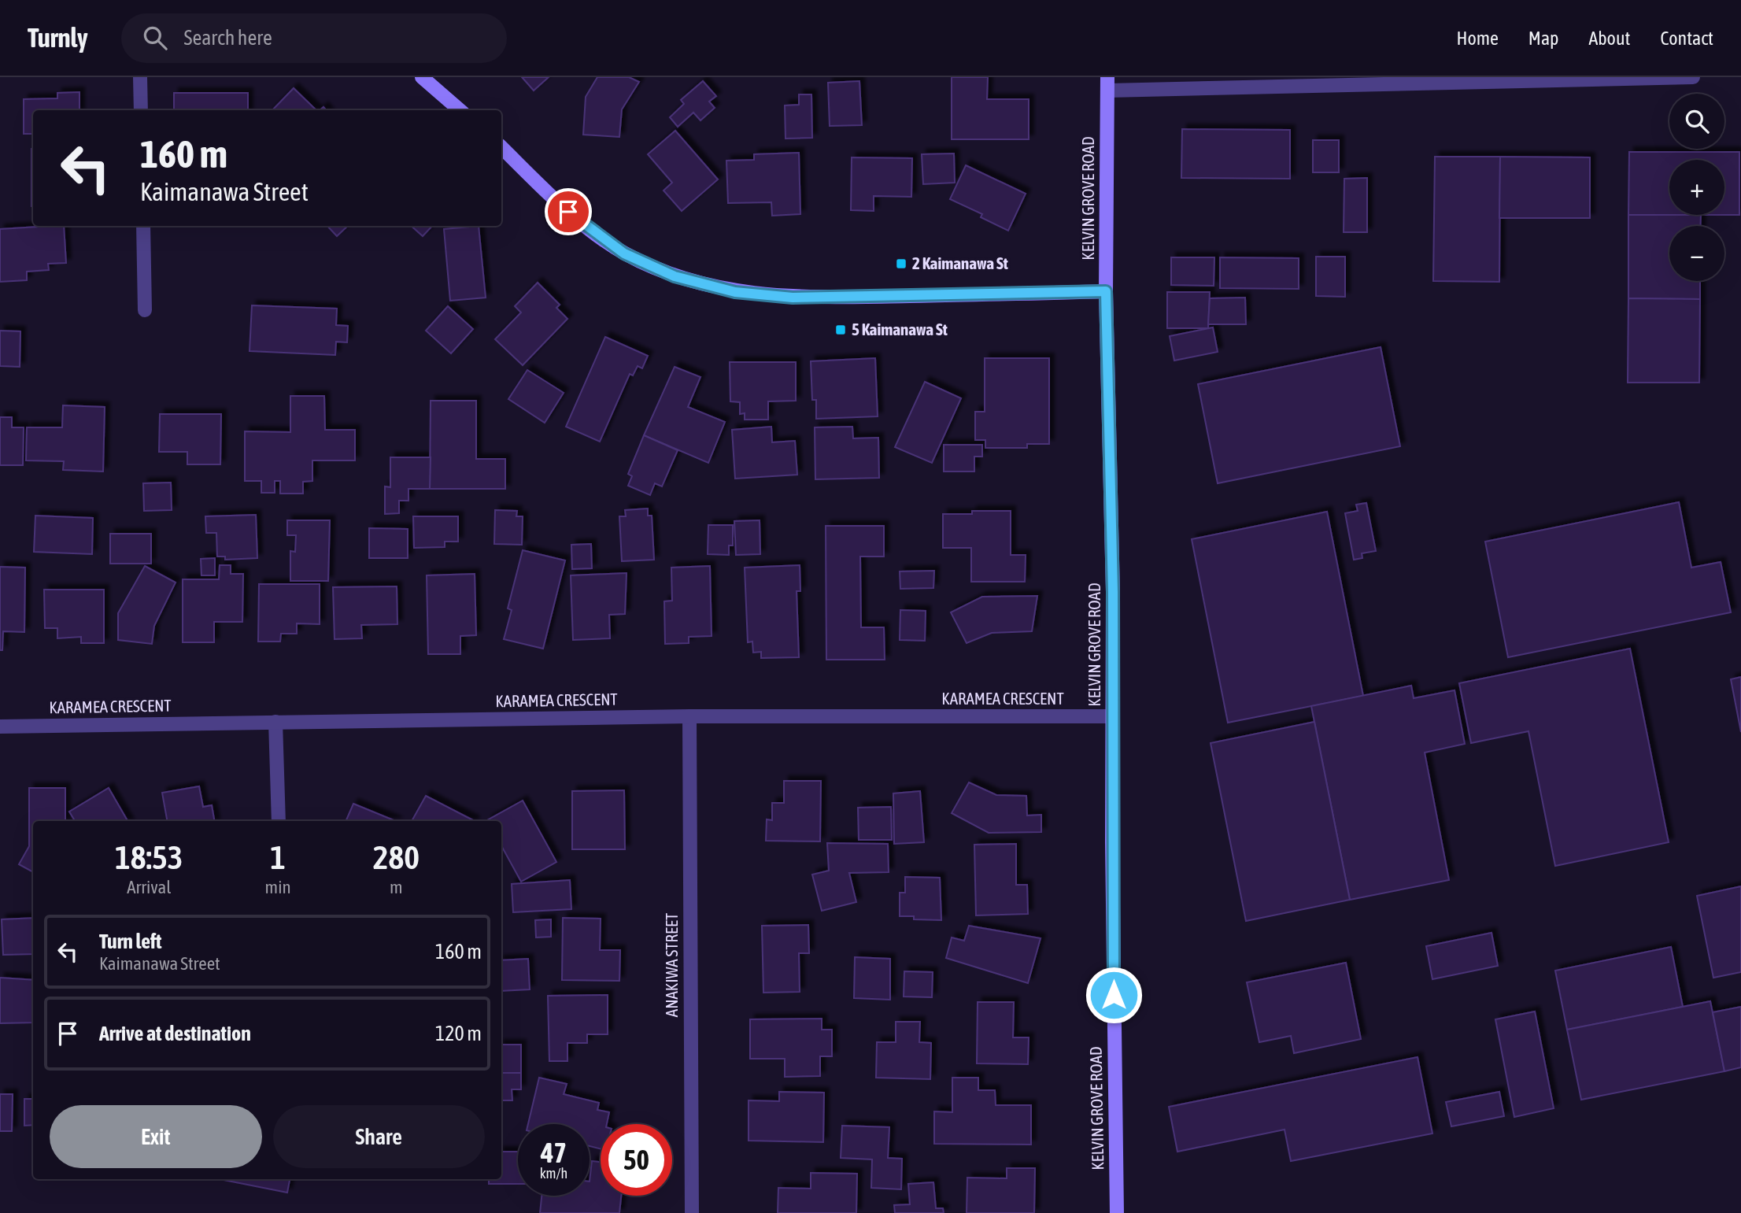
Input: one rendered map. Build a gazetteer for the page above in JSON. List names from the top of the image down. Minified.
{"streets":{"main road":["KELVIN GROVE ROAD"],"street":["KARAMEA CRESCENT","ANAKIWA STREET"]},"crossings":[["KELVIN GROVE ROAD","KARAMEA CRESCENT"],["KARAMEA CRESCENT","ANAKIWA STREET"]],"places":{"transit":["2 Kaimanawa St","5 Kaimanawa St"]},"page":{"header":"Turnly","search":"Search here","nav":["Home","Map","About","Contact"],"map_buttons":["+","−"],"turn":["160 m","Kaimanawa Street"],"eta":["18:53","Arrival","1","min","280","m"],"list":[{"name":"Turn left","note":"Kaimanawa Street","value":"160 m"},{"name":"Arrive at destination","value":"120 m"}],"buttons":["Exit","Share"],"speed":"47 km/h","limit":"50"}}
